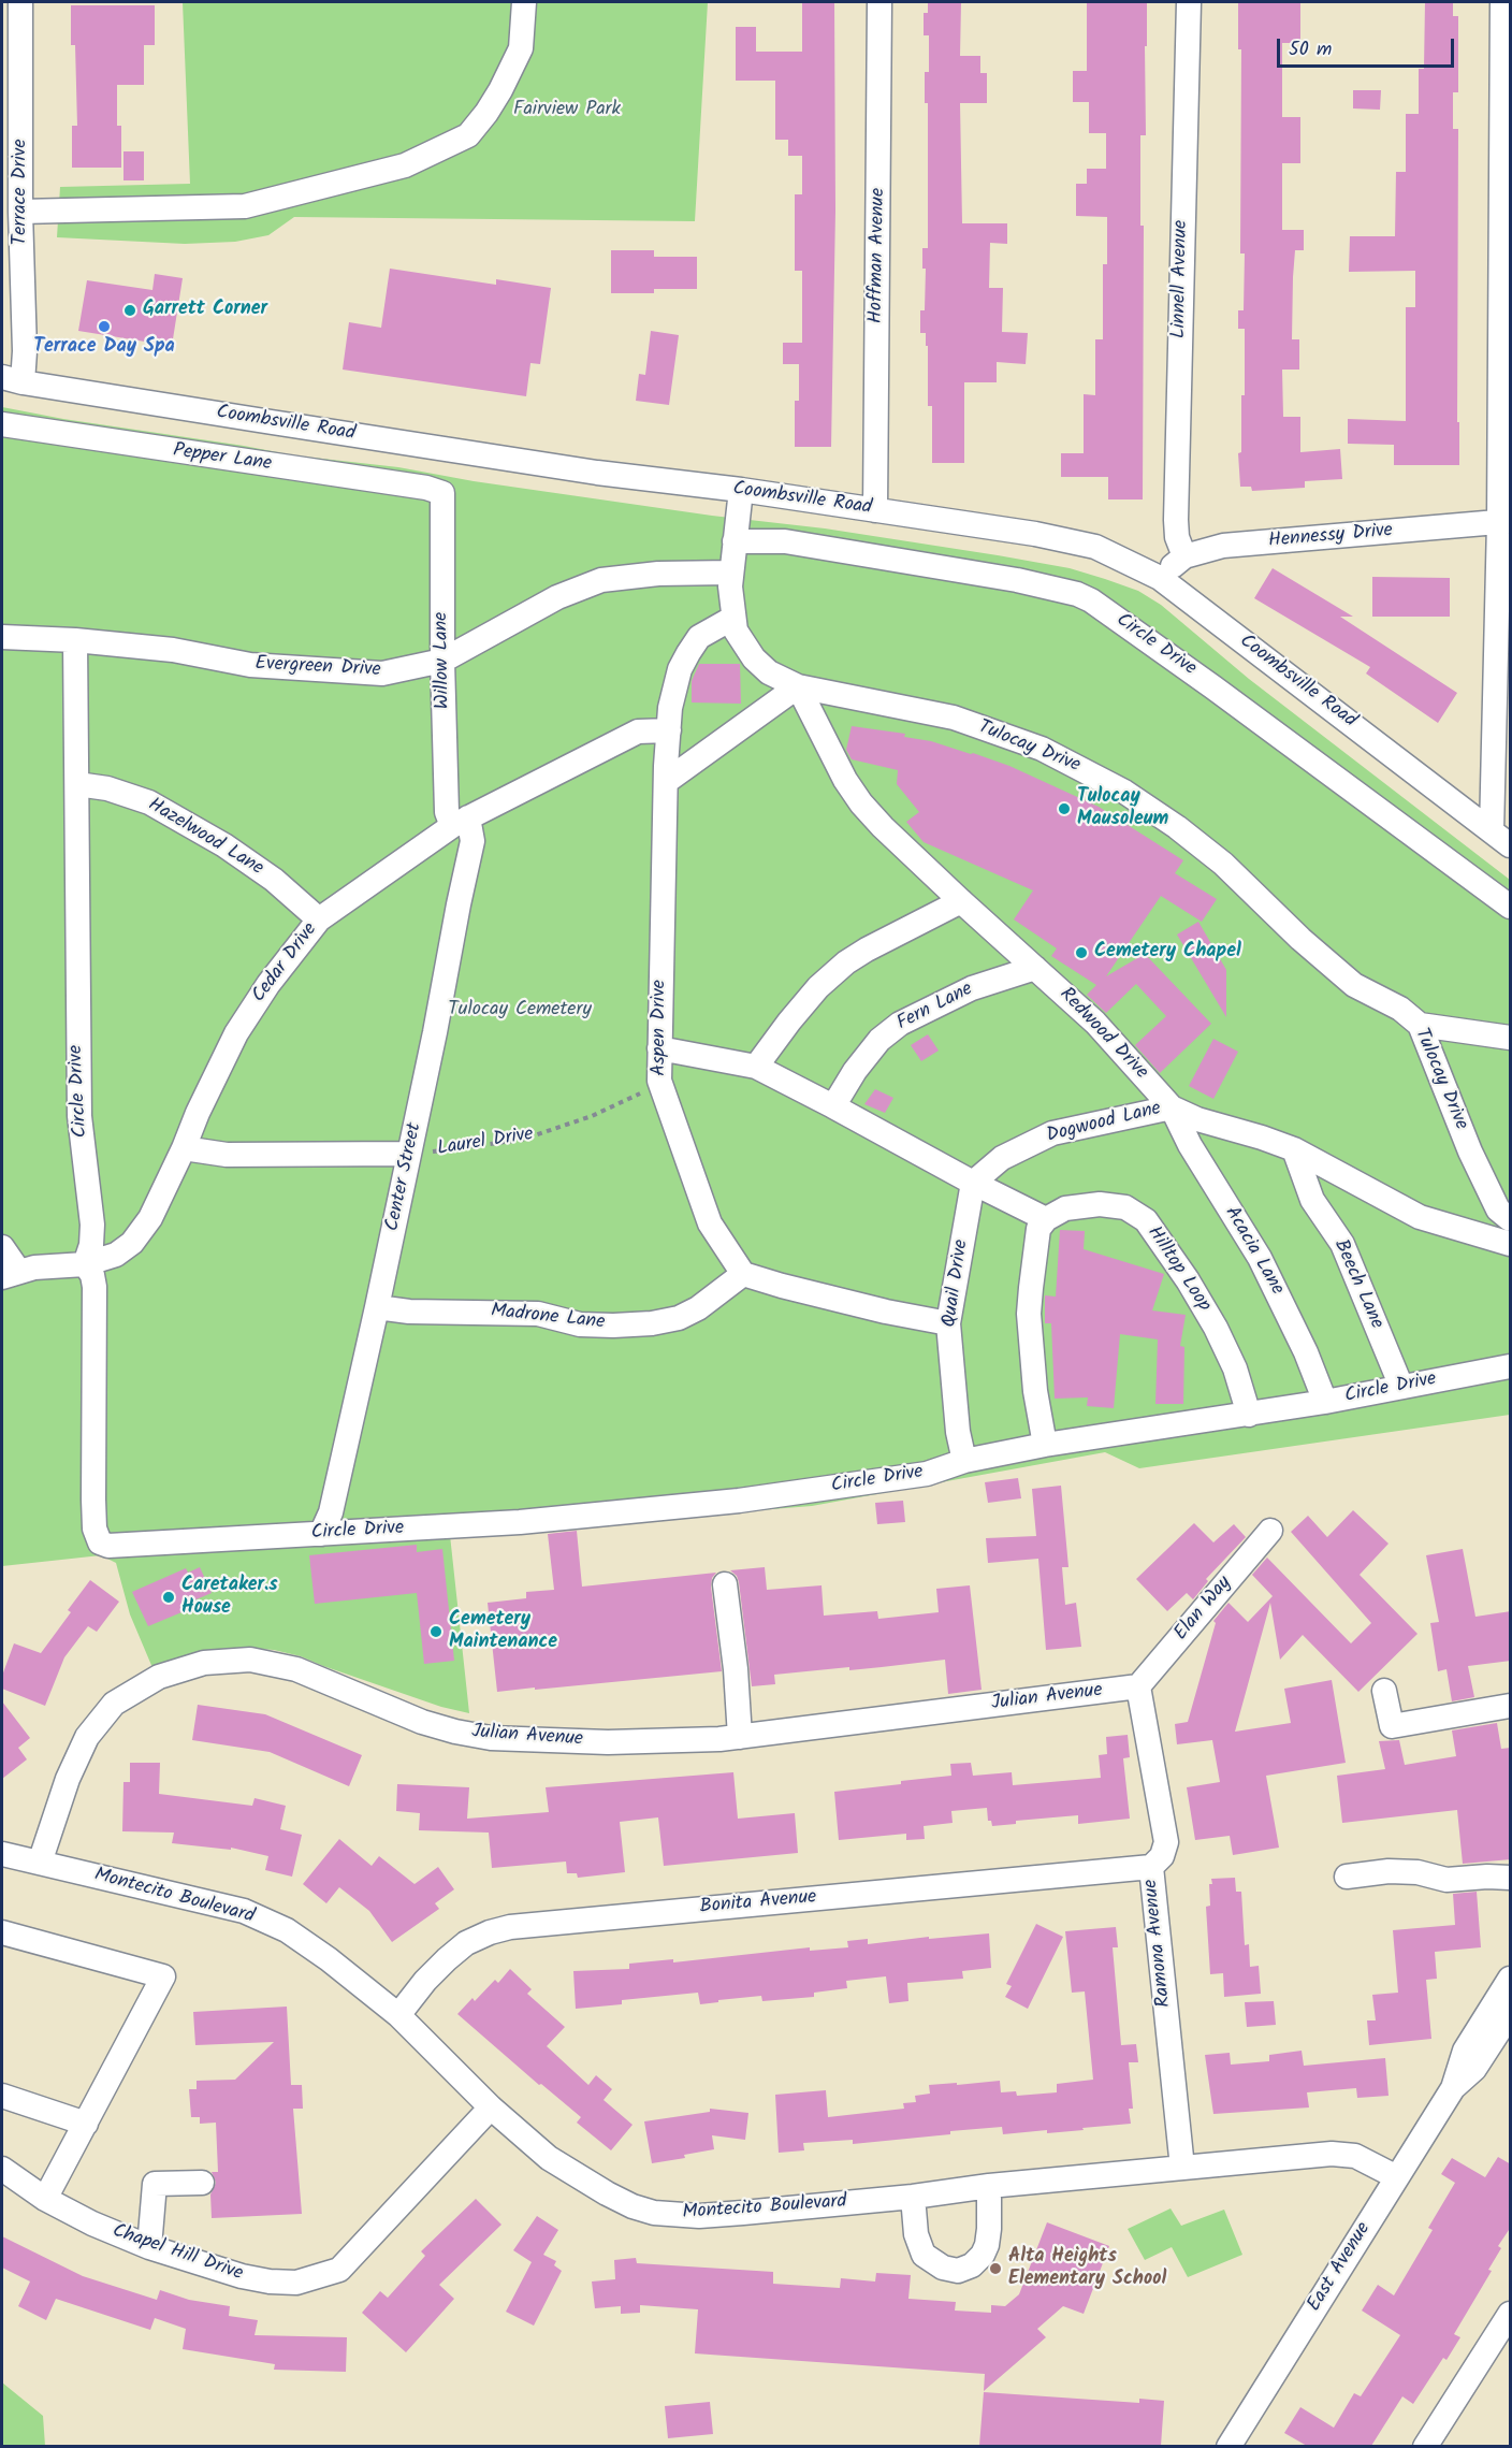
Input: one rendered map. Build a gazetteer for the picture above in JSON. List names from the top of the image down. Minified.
{"streets":{"street":["Terrace Drive","Hoffman Avenue","Linnell Avenue","Coombsville Road","Pepper Lane","Hennessy Drive","Circle Drive","Willow Lane","Evergreen Drive","Tulocay Drive","Hazelwood Lane","Cedar Drive","Fern Lane","Aspen Drive","Redwood Drive","Dogwood Lane","Laurel Drive","Center Street","Acacia Lane","Hilltop Loop","Quail Drive","Beech Lane","Madrone Lane","Elan Way","Julian Avenue","Montecito Boulevard","Bonita Avenue","Ramona Avenue","Chapel Hill Drive","East Avenue"]},"crossings":[["Terrace Drive","Coombsville Road"],["Hoffman Avenue","Coombsville Road"],["Linnell Avenue","Hennessy Drive"],["Coombsville Road","Hennessy Drive"],["Coombsville Road","Tulocay Drive"],["Pepper Lane","Willow Lane"],["Circle Drive","Evergreen Drive"],["Circle Drive","Tulocay Drive"],["Circle Drive","Hazelwood Lane"],["Circle Drive","Cedar Drive"],["Circle Drive","Center Street"],["Circle Drive","Acacia Lane"],["Circle Drive","Hilltop Loop"],["Circle Drive","Quail Drive"],["Circle Drive","Beech Lane"],["Willow Lane","Evergreen Drive"],["Willow Lane","Cedar Drive"],["Willow Lane","Center Street"],["Evergreen Drive","Tulocay Drive"],["Tulocay Drive","Aspen Drive"],["Tulocay Drive","Redwood Drive"],["Hazelwood Lane","Cedar Drive"],["Cedar Drive","Aspen Drive"],["Cedar Drive","Laurel Drive"],["Cedar Drive","Center Street"],["Fern Lane","Redwood Drive"],["Aspen Drive","Laurel Drive"],["Aspen Drive","Madrone Lane"],["Redwood Drive","Dogwood Lane"],["Redwood Drive","Acacia Lane"],["Redwood Drive","Beech Lane"],["Dogwood Lane","Acacia Lane"],["Dogwood Lane","Quail Drive"],["Laurel Drive","Center Street"],["Center Street","Madrone Lane"],["Elan Way","Julian Avenue"],["Elan Way","Ramona Avenue"],["Julian Avenue","Montecito Boulevard"],["Julian Avenue","Ramona Avenue"],["Montecito Boulevard","Bonita Avenue"],["Montecito Boulevard","Ramona Avenue"],["Montecito Boulevard","Chapel Hill Drive"],["Montecito Boulevard","East Avenue"],["Bonita Avenue","Ramona Avenue"]],"parks":["Fairview Park","Tulocay Cemetery"],"places":["Garrett Corner","Terrace Day Spa","Tulocay Mausoleum","Cemetery Chapel","Caretaker.s House","Cemetery Maintenance","Alta Heights Elementary School"],"scale_bar":"50 m"}
